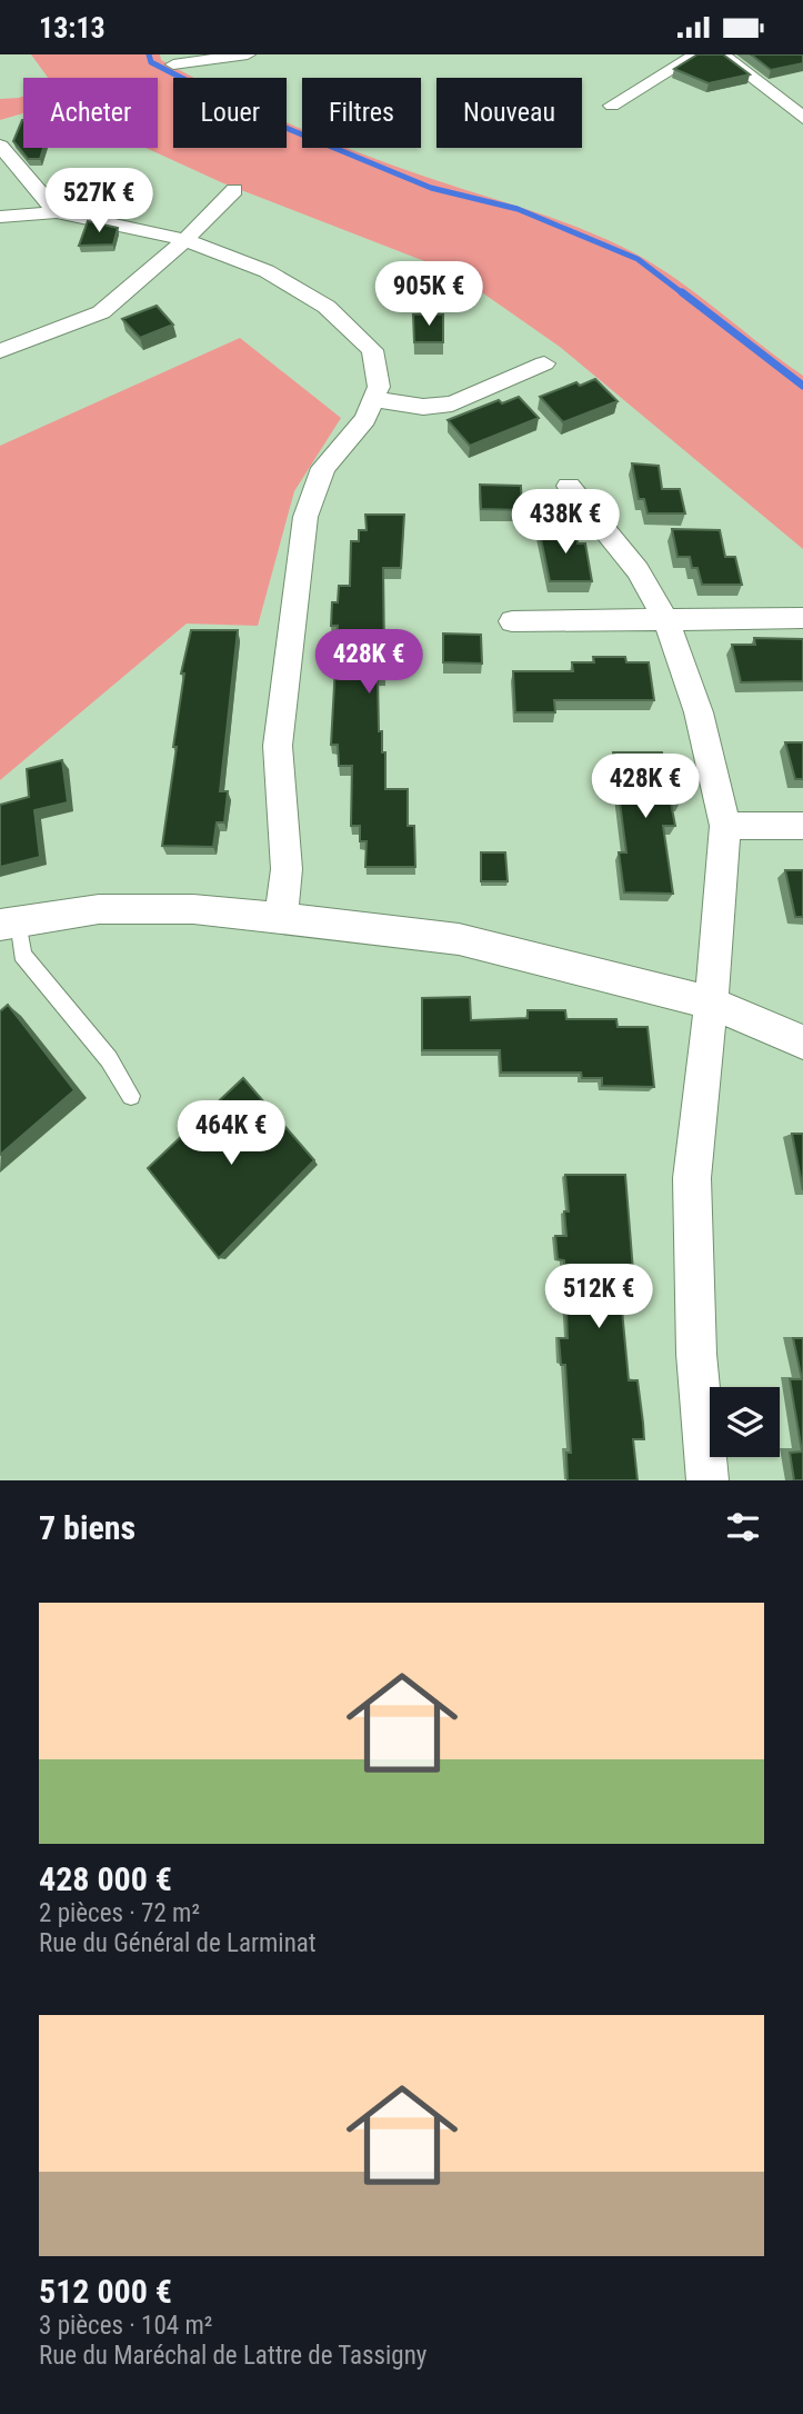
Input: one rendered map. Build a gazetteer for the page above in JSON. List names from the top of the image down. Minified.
{"page":{"status":"13:13","chip":["Acheter","Louer","Filtres","Nouveau"],"price":["527K €","905K €","438K €","428K €","428K €","464K €","512K €"],"heading":"7 biens","list":[{"name":"428 000 €","note":"2 pièces · 72 m² · Rue du Général de Larminat"},{"name":"512 000 €","note":"3 pièces · 104 m² · Rue du Maréchal de Lattre de Tassigny"}]}}
